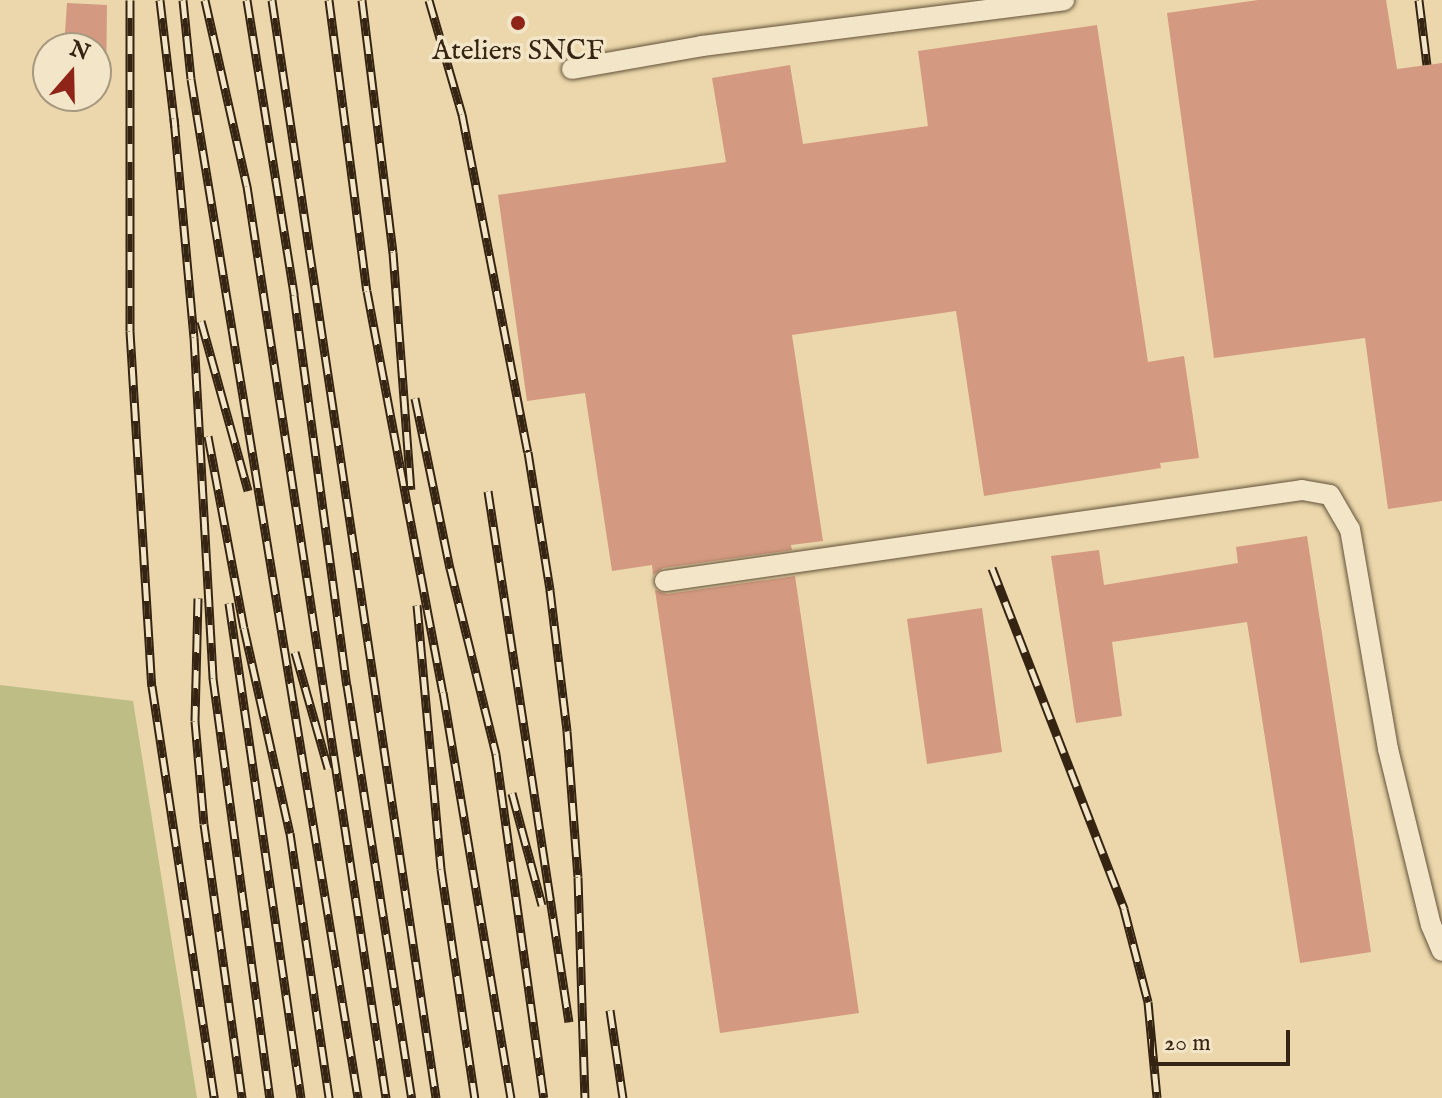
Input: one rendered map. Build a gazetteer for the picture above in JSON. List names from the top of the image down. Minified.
{"places":["Ateliers SNCF"],"scale_bar":"20 m","north":"top"}
